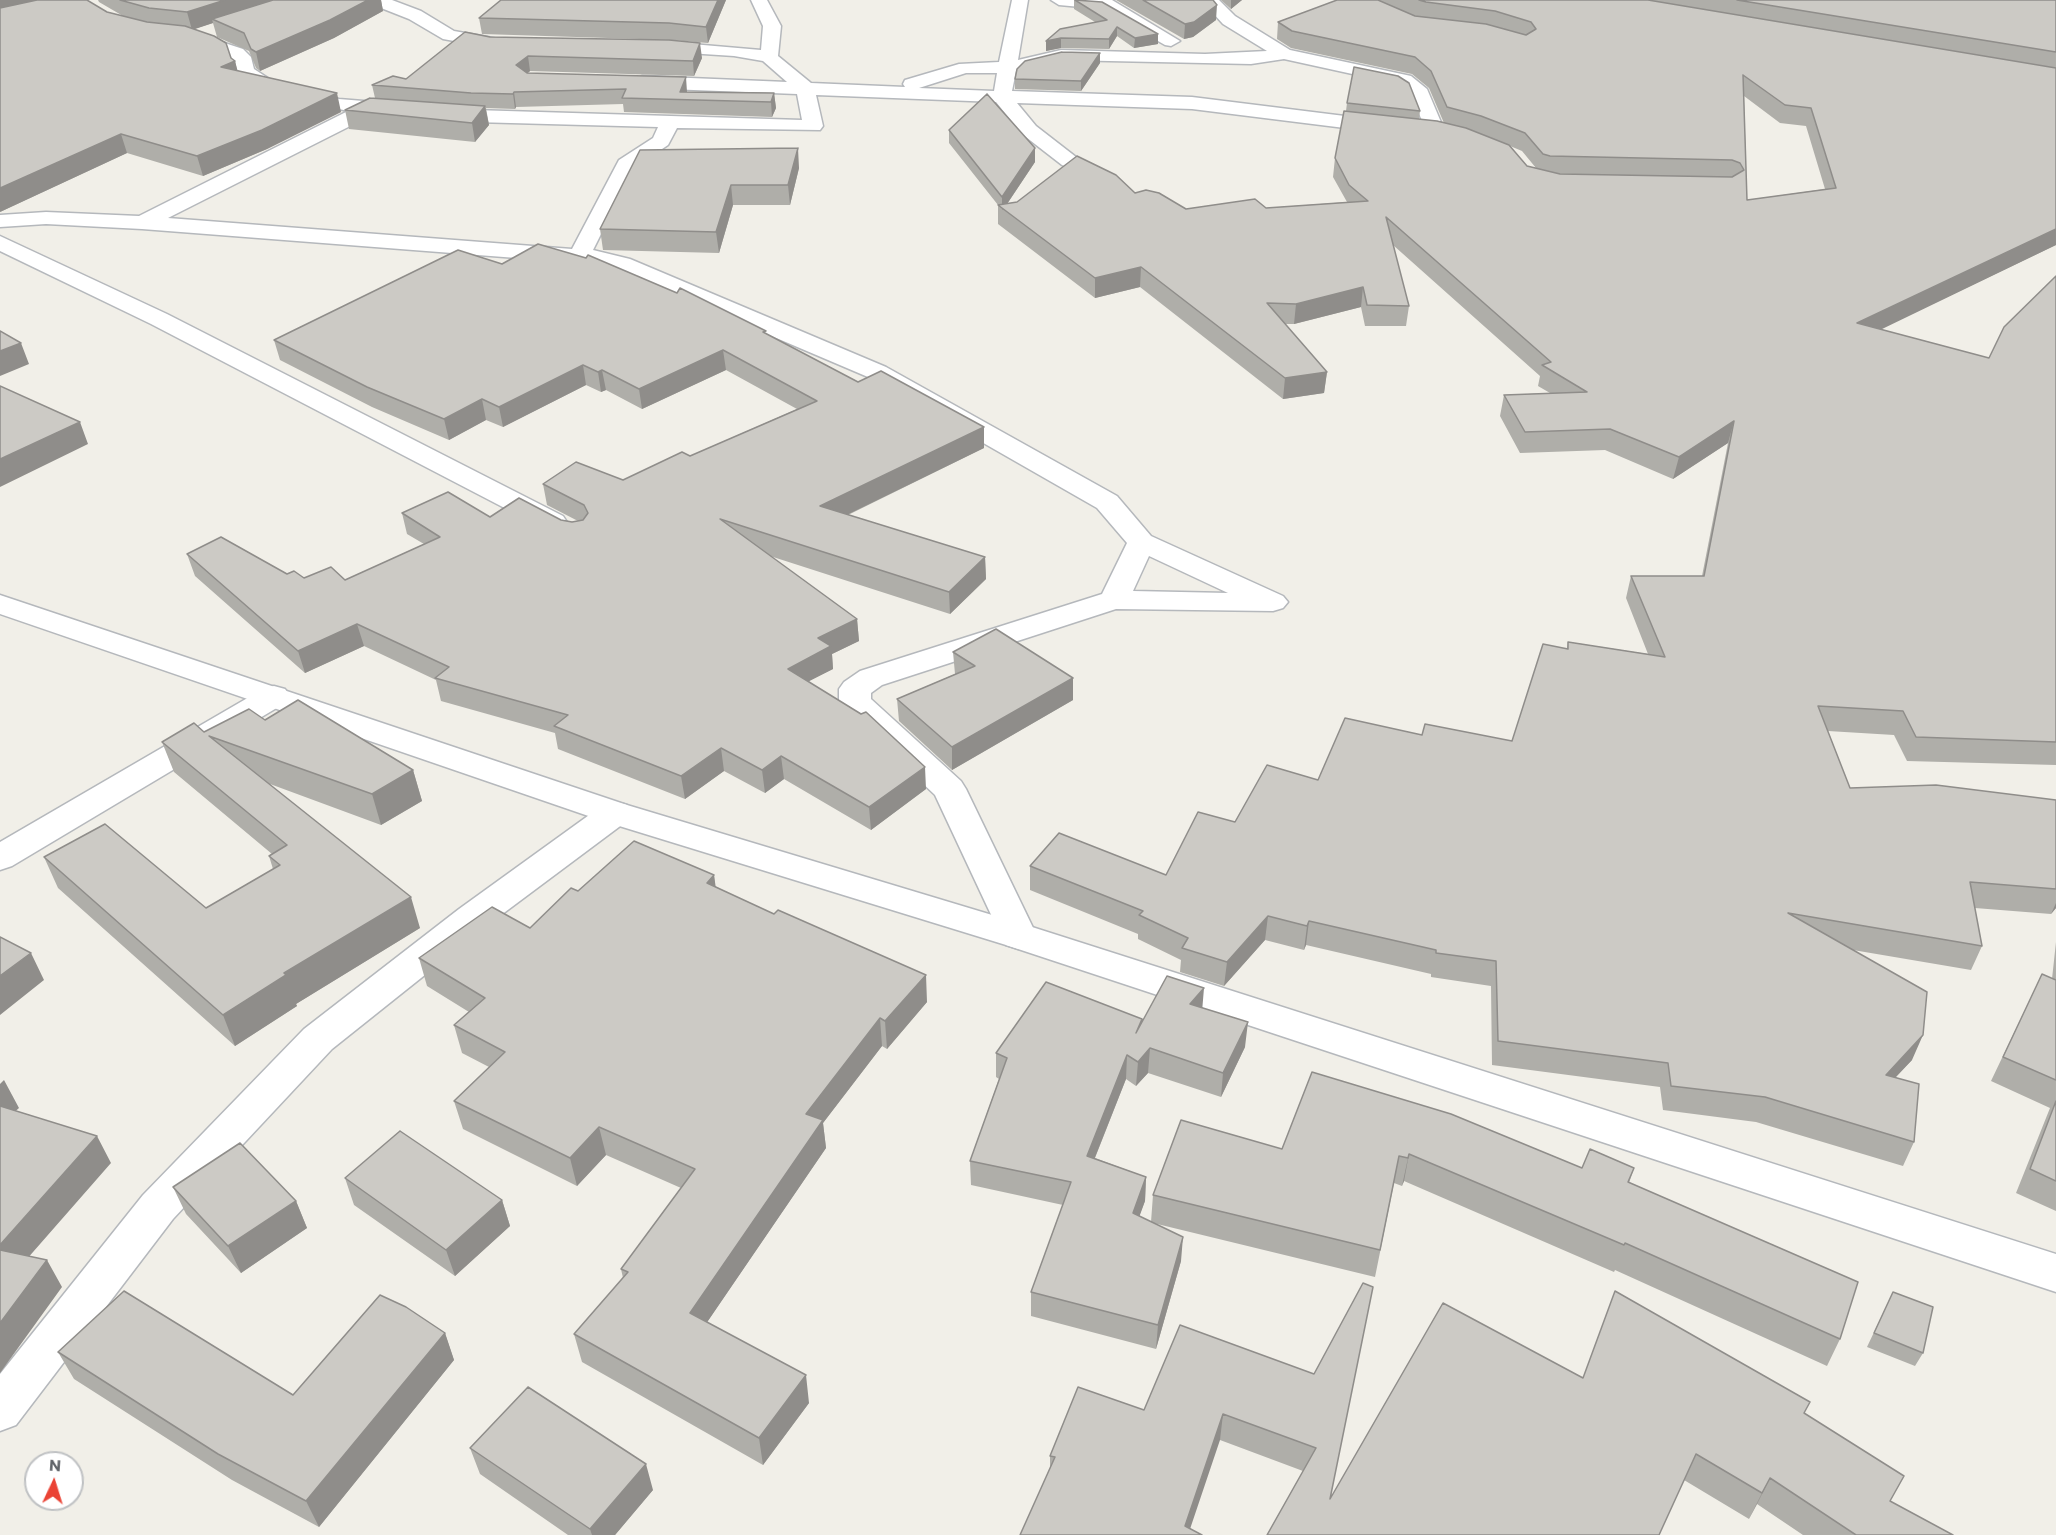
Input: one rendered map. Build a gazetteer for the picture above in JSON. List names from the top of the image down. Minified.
{"north":"top"}
